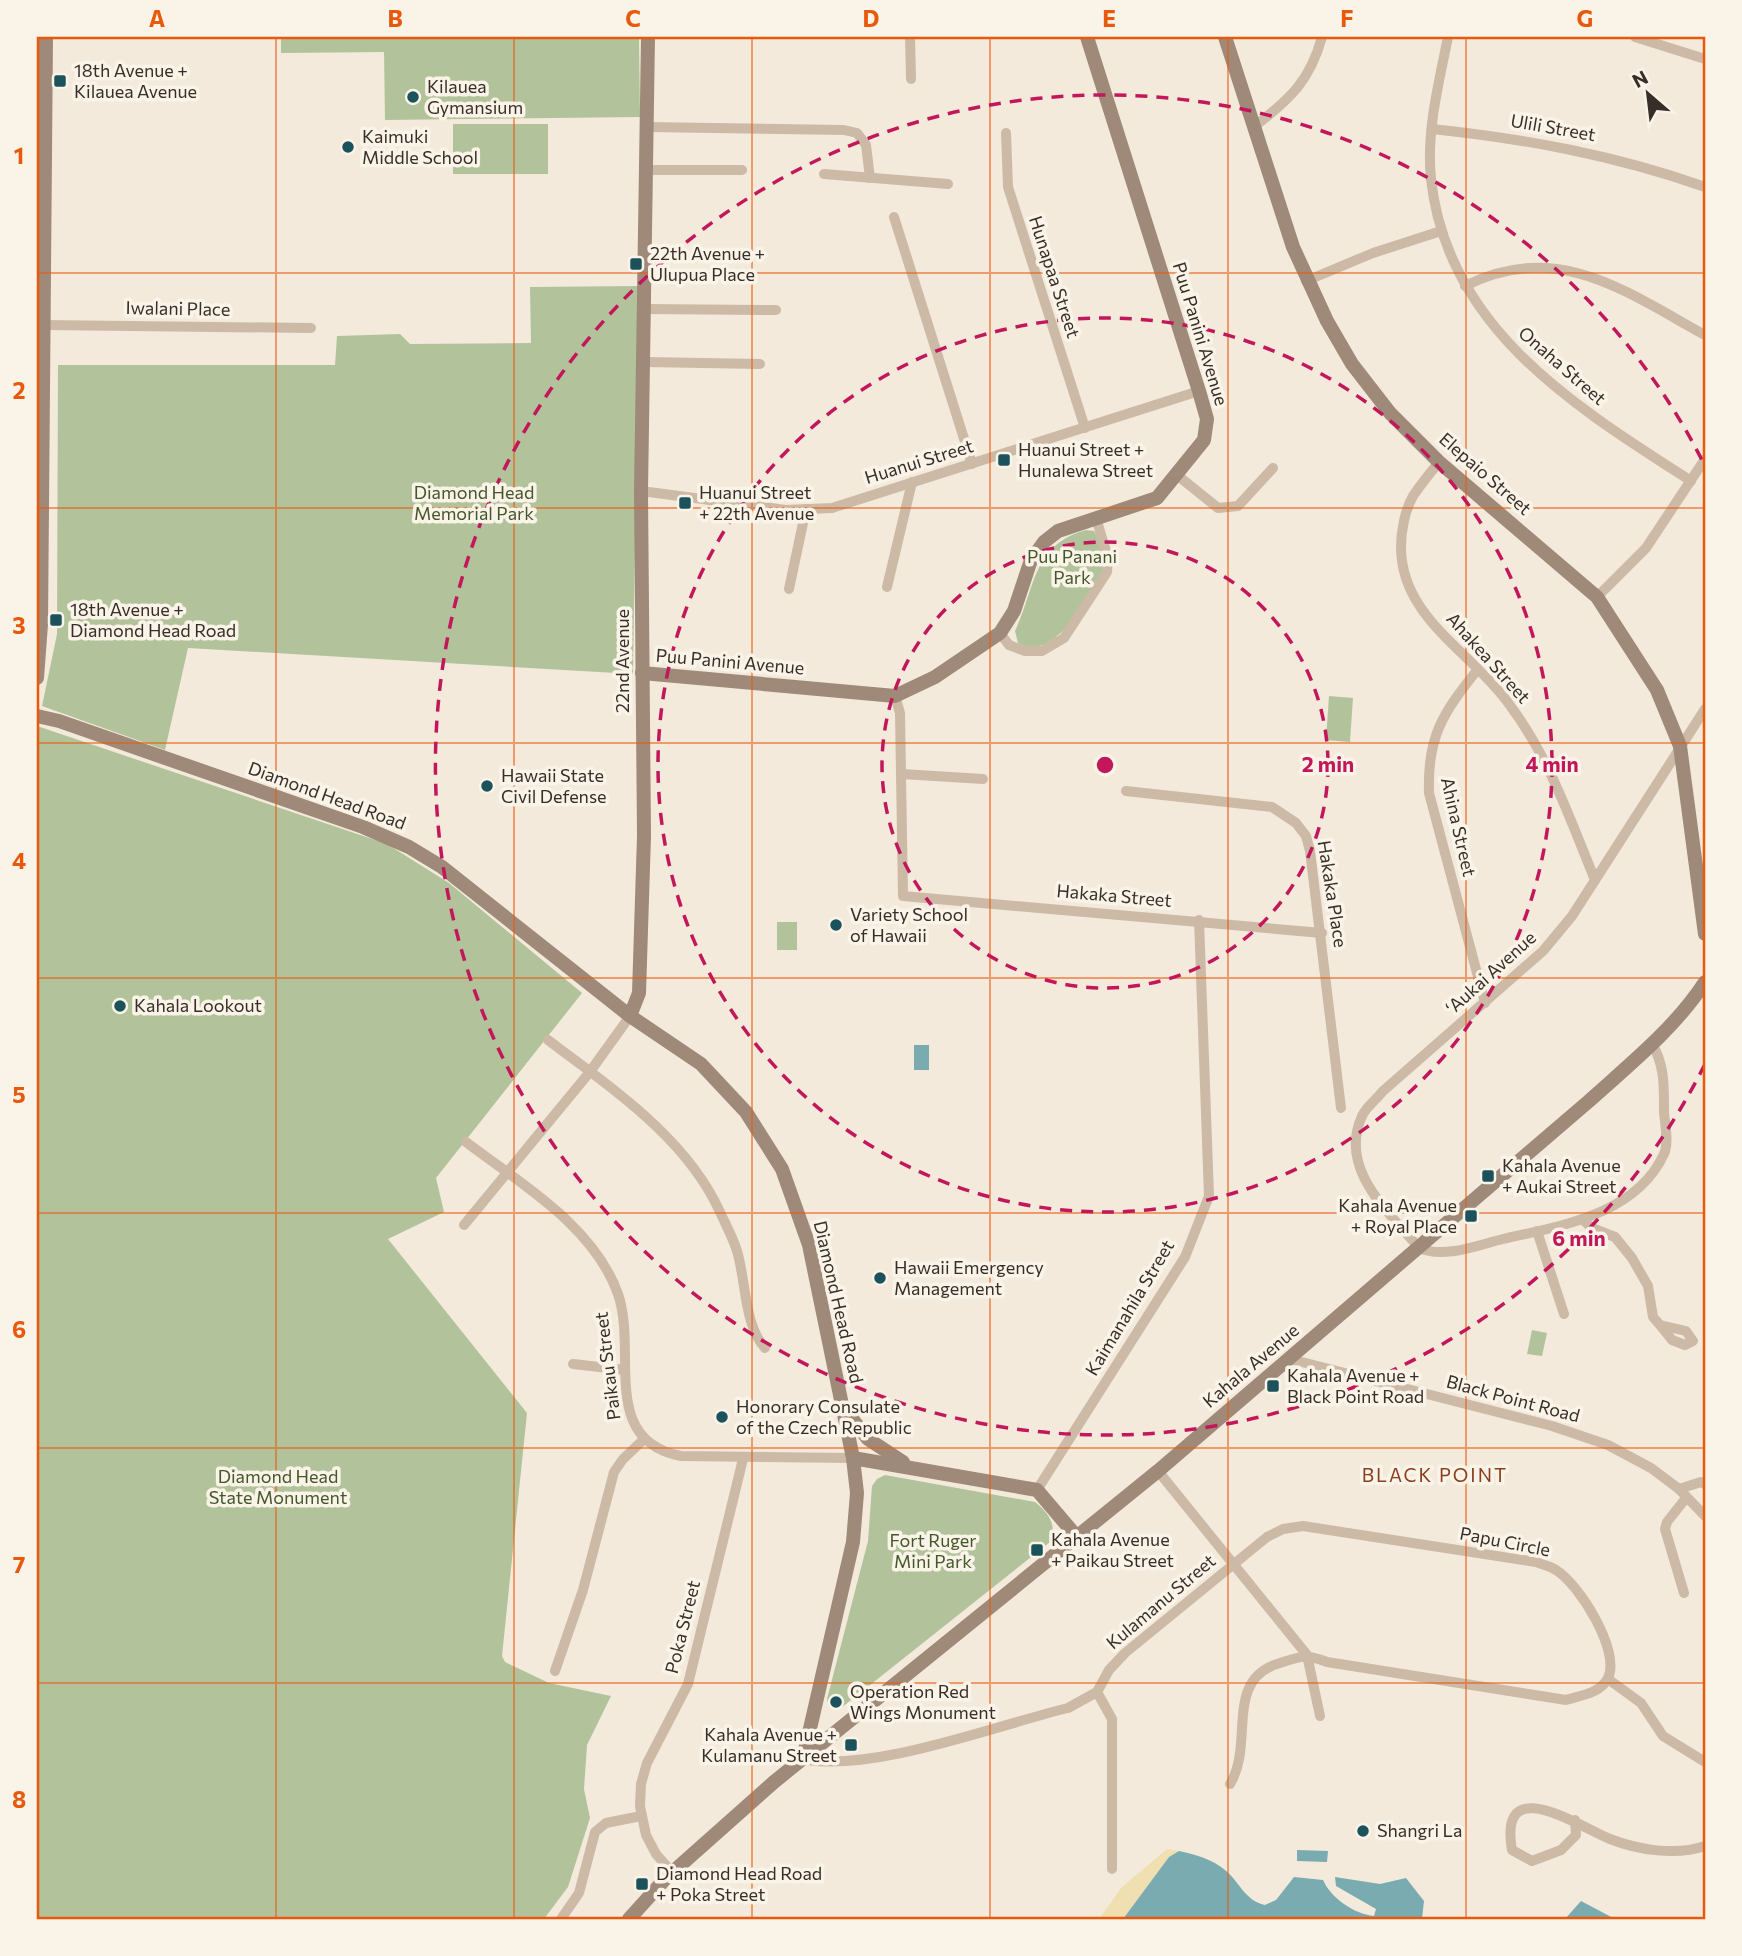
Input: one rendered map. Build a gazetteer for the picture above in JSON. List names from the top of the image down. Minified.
{"streets":{"street":["Ulili Street","Hunapaa Street","Iwalani Place","Puu Panini Avenue","Onaha Street","Huanui Street","Elepaio Street","Ahakea Street","22nd Avenue","Diamond Head Road","Ahina Street","Hakaka Place","Hakaka Street","ʻAukai Avenue","Kaimanahila Street","Paikau Street","Kahala Avenue","Black Point Road","Papu Circle","Kulamanu Street","Poka Street"]},"crossings":[["Ulili Street","Onaha Street"],["Hunapaa Street","Huanui Street"],["Puu Panini Avenue","Huanui Street"],["Puu Panini Avenue","22nd Avenue"],["Huanui Street","22nd Avenue"],["Elepaio Street","Ahakea Street"],["Elepaio Street","ʻAukai Avenue"],["Ahakea Street","Ahina Street"],["Ahakea Street","ʻAukai Avenue"],["22nd Avenue","Diamond Head Road"],["22nd Avenue","Paikau Street"],["Diamond Head Road","Kahala Avenue"],["Diamond Head Road","Kulamanu Street"],["Ahina Street","ʻAukai Avenue"],["Hakaka Place","Hakaka Street"],["Hakaka Street","Kaimanahila Street"],["ʻAukai Avenue","Kahala Avenue"],["Kahala Avenue","Black Point Road"],["Kahala Avenue","Kulamanu Street"],["Papu Circle","Kulamanu Street"]],"districts":["BLACK POINT"],"parks":["Diamond Head Memorial Park","Puu Panani Park","Diamond Head State Monument","Fort Ruger Mini Park"],"places":{"transit":["18th Avenue + Kilauea Avenue","22th Avenue + Ulupua Place","Huanui Street + Hunalewa Street","Huanui Street + 22th Avenue","18th Avenue + Diamond Head Road","Kahala Avenue + Aukai Street","Kahala Avenue + Royal Place","Kahala Avenue + Black Point Road","Kahala Avenue + Paikau Street","Kahala Avenue + Kulamanu Street","Diamond Head Road + Poka Street"],"other":["Kilauea Gymansium","Kaimuki Middle School","Hawaii State Civil Defense","Variety School of Hawaii","Kahala Lookout","Hawaii Emergency Management","Honorary Consulate of the Czech Republic","Operation Red Wings Monument","Shangri La"]},"north":"top left","grid":{"columns":["A","B","C","D","E","F","G"],"rows":["1","2","3","4","5","6","7","8"]},"rings":["2 min","4 min","6 min"]}
